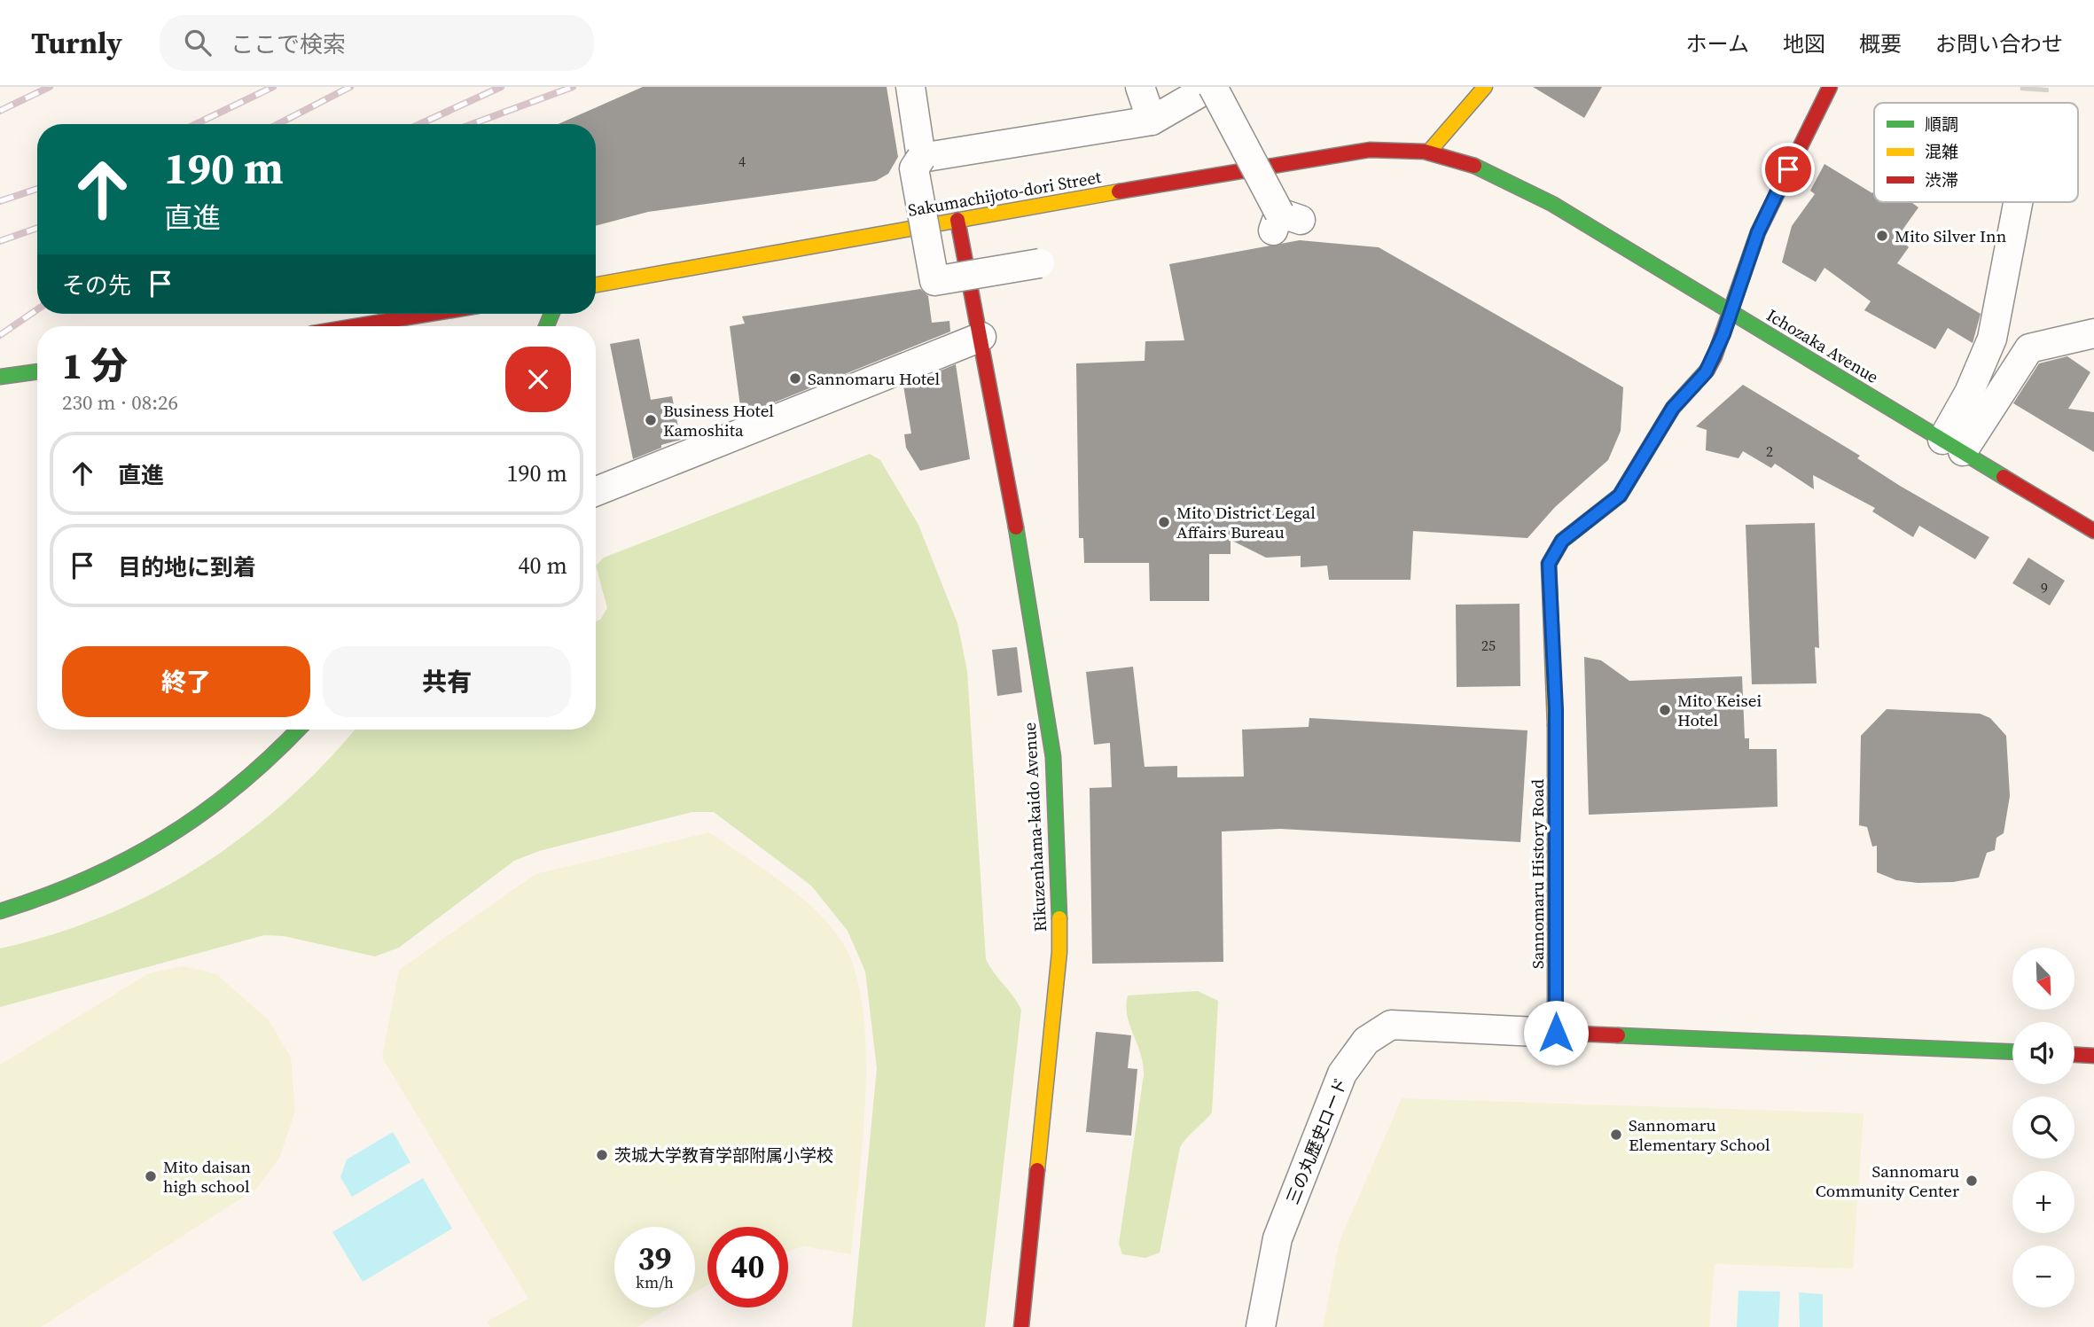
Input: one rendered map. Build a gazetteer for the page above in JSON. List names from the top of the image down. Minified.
{"streets":{"main road":["Sakumachijoto-dori Street","Ichozaka Avenue","Rikuzenhama-kaido Avenue","Sannomaru History Road"],"street":["三の丸歴史ロード"]},"crossings":[["Sakumachijoto-dori Street","Ichozaka Avenue"],["Sakumachijoto-dori Street","Rikuzenhama-kaido Avenue"],["Ichozaka Avenue","Sannomaru History Road"],["Sannomaru History Road","三の丸歴史ロード"]],"places":["Mito Silver Inn","Sannomaru Hotel","Business Hotel Kamoshita","Mito District Legal Affairs Bureau","Mito Keisei Hotel","Sannomaru Elementary School","茨城大学教育学部附属小学校","Mito daisan high school","Sannomaru Community Center"],"house_numbers":["4","2","9","25"],"legend":["順調","混雑","渋滞"],"north":"bottom right","page":{"header":"Turnly","search":"ここで検索","nav":["ホーム","地図","概要","お問い合わせ"],"turn":["190 m","直進"],"then":"その先","heading":["1 分","230 m · 08:26"],"list":[{"name":"直進","value":"190 m"},{"name":"目的地に到着","value":"40 m"}],"buttons":["終了","共有"],"map_buttons":["+","−"],"speed":"39 km/h","limit":"40"}}
